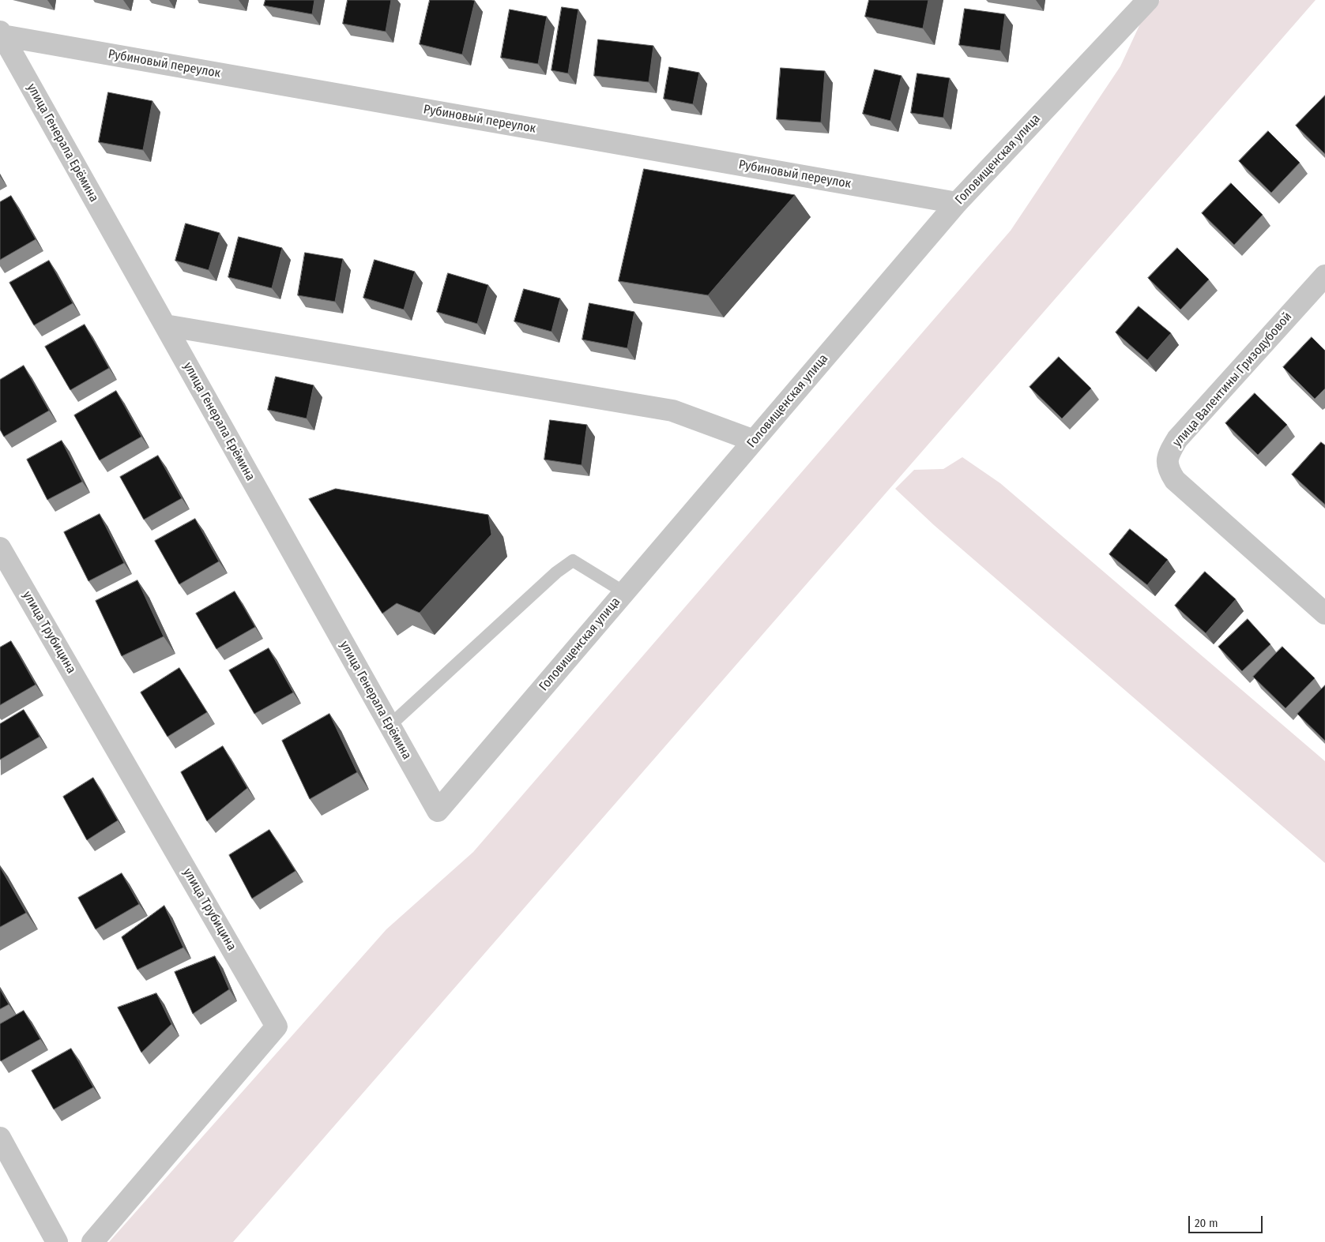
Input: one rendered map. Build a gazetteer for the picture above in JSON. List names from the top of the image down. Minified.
{"streets":{"street":["Рубиновый переулок","улица Генерала Ерёмина","Головищенская улица","улица Валентины Гризодубовой","улица Трубицина"]},"crossings":[["Рубиновый переулок","улица Генерала Ерёмина"],["Рубиновый переулок","Головищенская улица"],["улица Генерала Ерёмина","Головищенская улица"]],"scale_bar":"20 m"}
